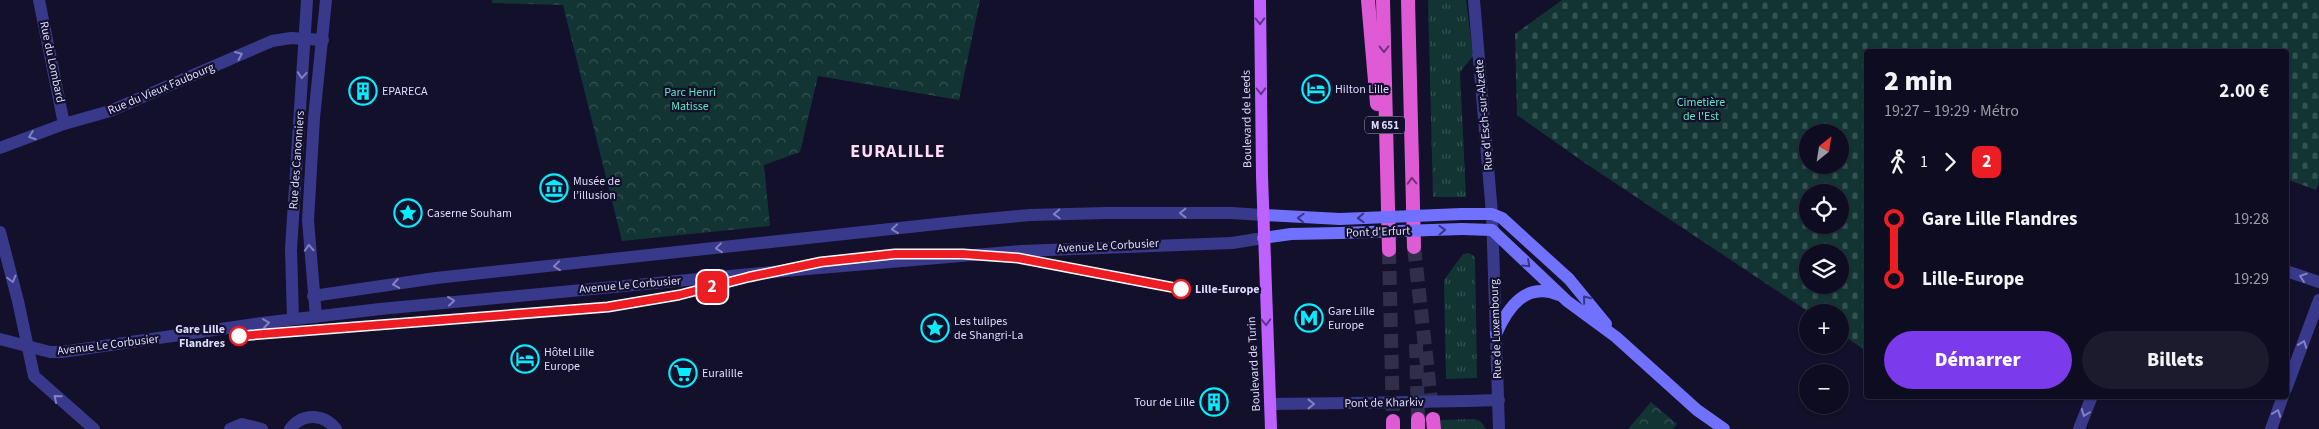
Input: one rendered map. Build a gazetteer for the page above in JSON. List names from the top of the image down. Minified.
{"streets":{"highway":["M 651"],"main road":["Boulevard de Leeds","Pont d'Erfurt","Boulevard de Turin"],"street":["Rue du Lombard","Rue du Vieux Faubourg","Rue d'Esch-sur-Alzette","Rue des Canonniers","Avenue Le Corbusier","Rue de Luxembourg","Pont de Kharkiv"]},"crossings":[["Rue du Lombard","Rue du Vieux Faubourg"],["Rue du Vieux Faubourg","Rue des Canonniers"],["Rue d'Esch-sur-Alzette","Pont d'Erfurt"],["Rue d'Esch-sur-Alzette","Rue de Luxembourg"],["Boulevard de Leeds","Pont d'Erfurt"],["Boulevard de Leeds","Avenue Le Corbusier"],["Boulevard de Leeds","Boulevard de Turin"],["Rue des Canonniers","Avenue Le Corbusier"],["Pont d'Erfurt","Avenue Le Corbusier"],["Pont d'Erfurt","Rue de Luxembourg"],["Pont d'Erfurt","Boulevard de Turin"],["Avenue Le Corbusier","Boulevard de Turin"],["Rue de Luxembourg","Pont de Kharkiv"],["Boulevard de Turin","Pont de Kharkiv"]],"one_way":["Boulevard de Leeds","Boulevard de Turin","Pont de Kharkiv"],"districts":["EURALILLE"],"parks":["Parc Henri Matisse","Cimetière de l'Est"],"places":{"hotel":["Hilton Lille","Hôtel Lille Europe"],"building":["EPARECA","Tour de Lille"],"museum":["Musée de l’illusion"],"place":["Caserne Souham","Les tulipes de Shangri-La"],"other":["Lille-Europe","Gare Lille Flandres"],"metro station":["Gare Lille Europe"],"supermarket":["Euralille"]},"lines":["metro line 2"],"north":"top right","page":{"on_map":"2","heading":["2 min","19:27 – 19:29 · Métro","2.00 €"],"map_buttons":["+","−"],"legs":["1","2"],"list":[{"name":"Gare Lille Flandres","value":"19:28"},{"name":"Lille-Europe","value":"19:29"}],"buttons":["Démarrer","Billets"]}}
